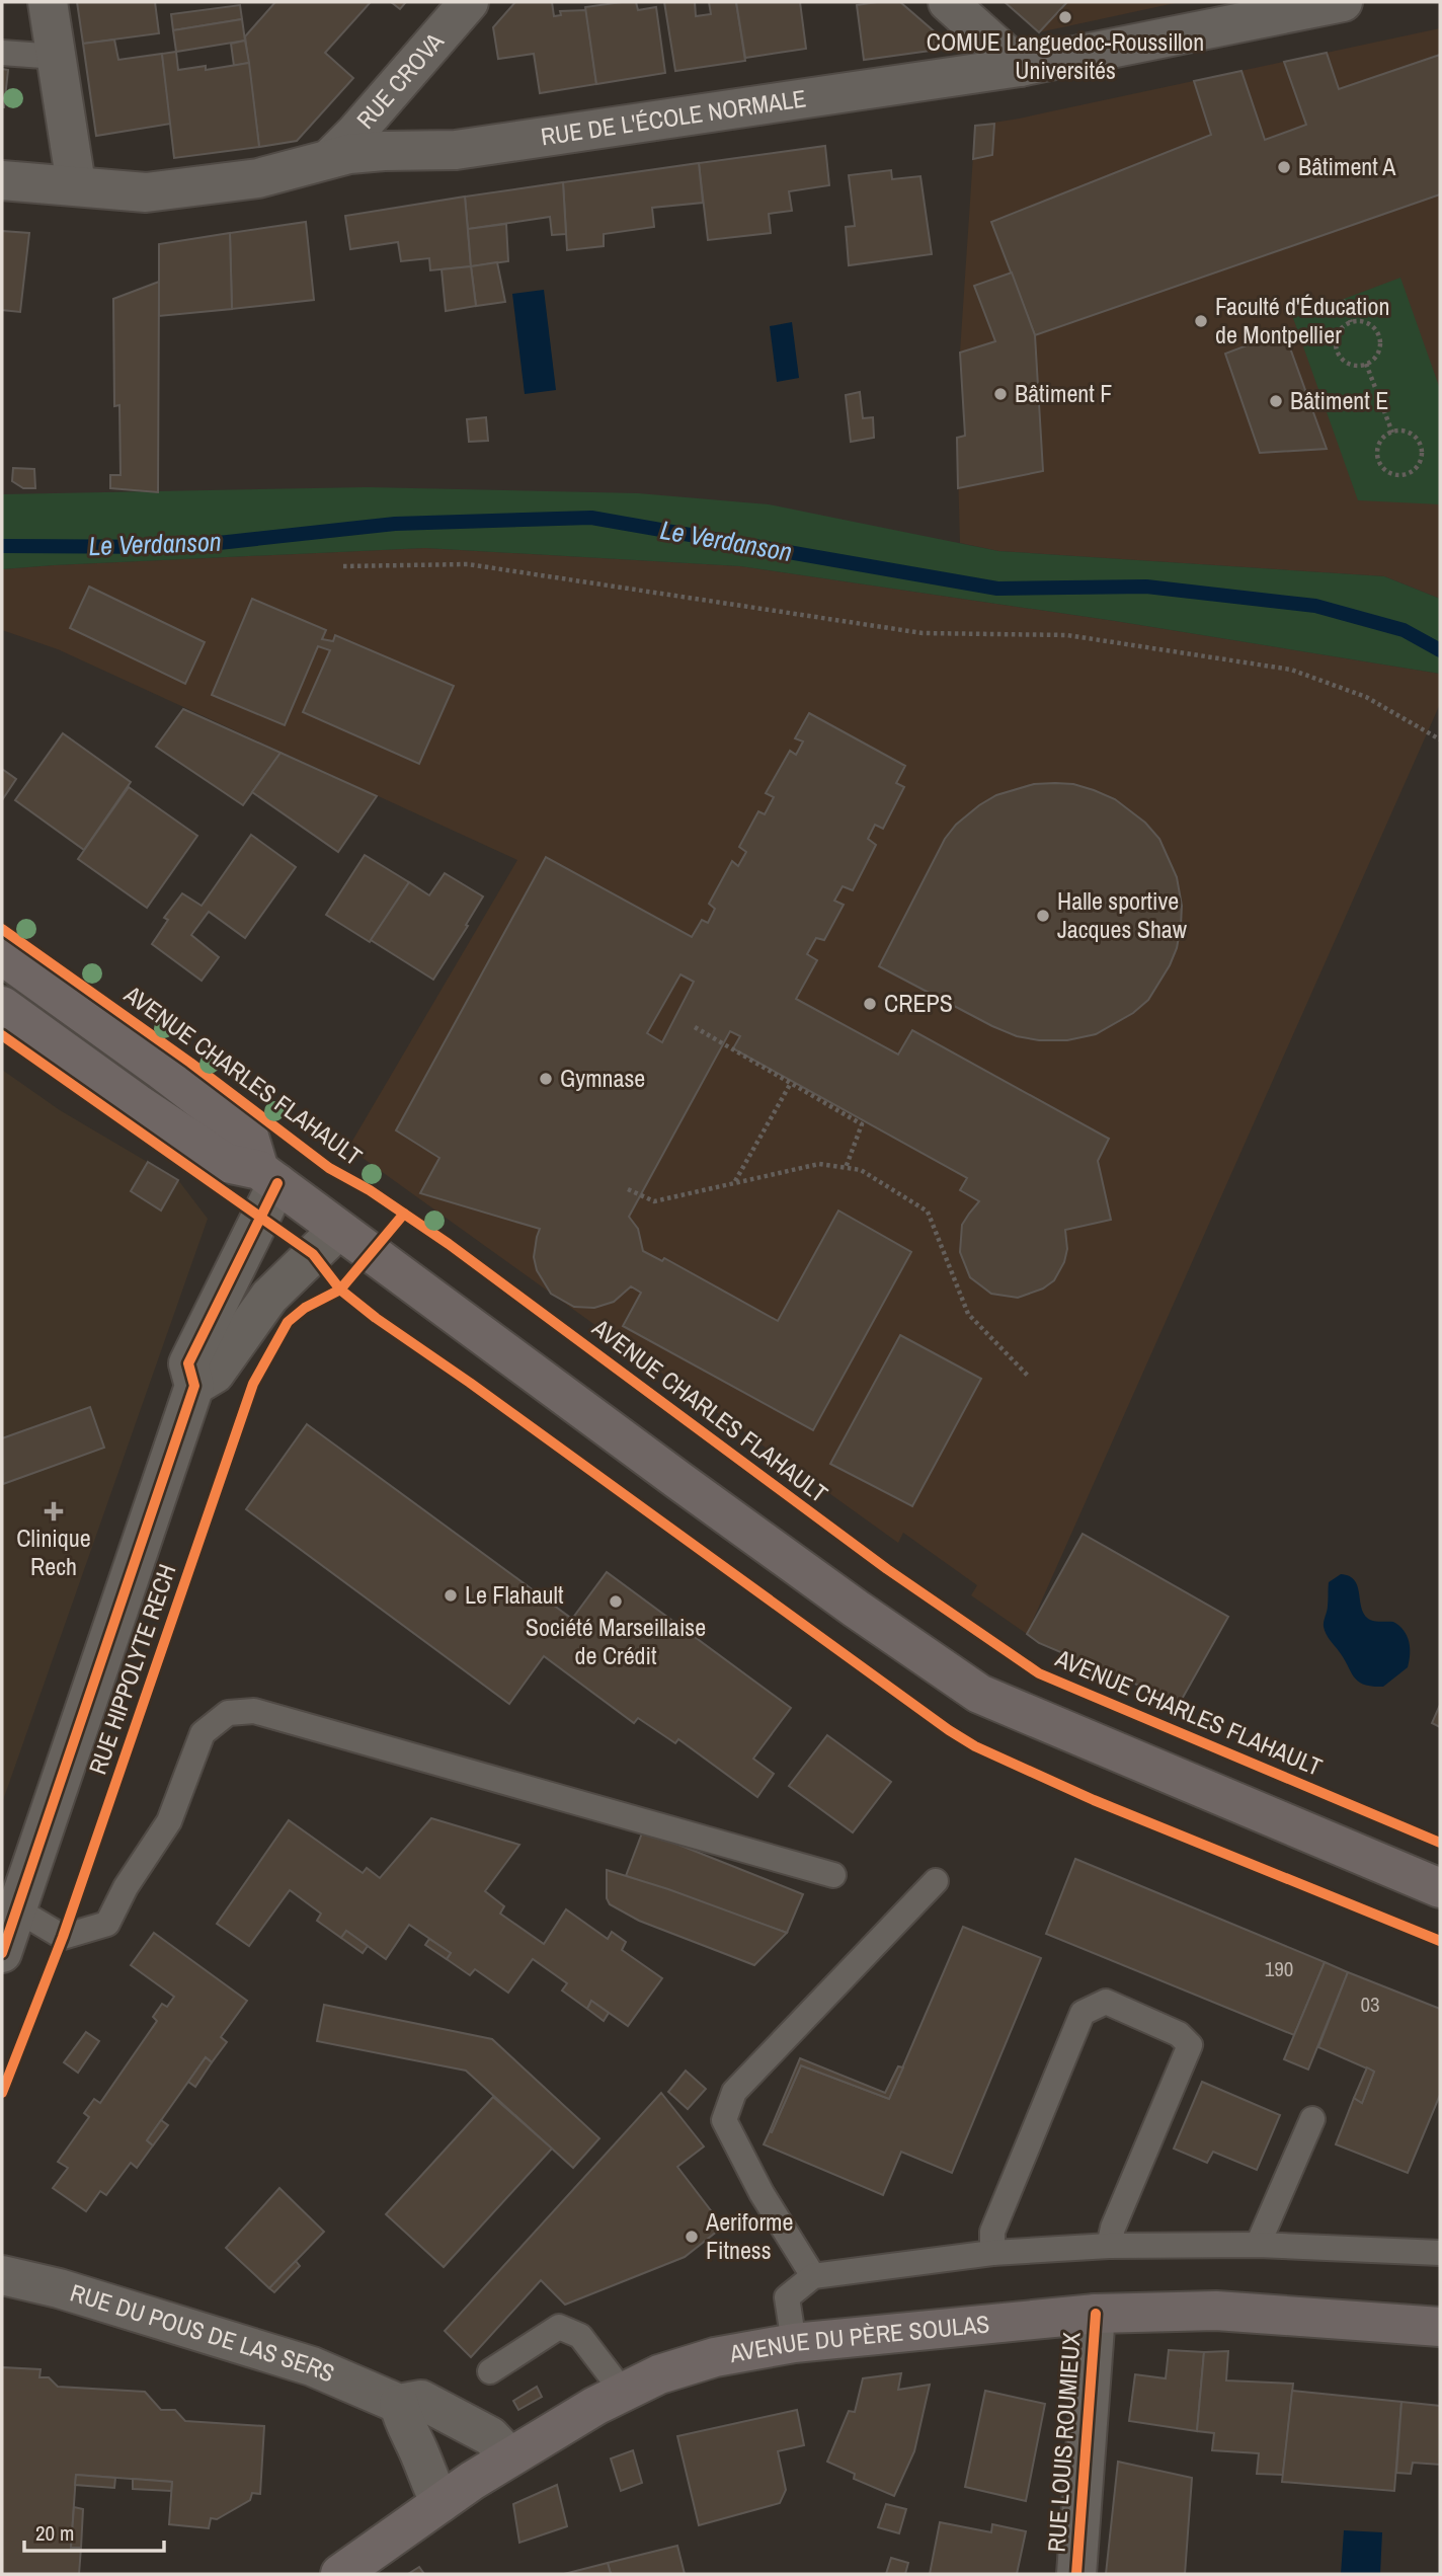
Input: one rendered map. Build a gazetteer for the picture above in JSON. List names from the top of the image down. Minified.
{"streets":{"main road":["AVENUE CHARLES FLAHAULT","AVENUE DU PÈRE SOULAS"],"street":["RUE CROVA","RUE DE L'ÉCOLE NORMALE","RUE HIPPOLYTE RECH","RUE DU POUS DE LAS SERS","RUE LOUIS ROUMIEUX"]},"crossings":[["RUE CROVA","RUE DE L'ÉCOLE NORMALE"],["AVENUE CHARLES FLAHAULT","RUE HIPPOLYTE RECH"],["RUE DU POUS DE LAS SERS","AVENUE DU PÈRE SOULAS"],["AVENUE DU PÈRE SOULAS","RUE LOUIS ROUMIEUX"]],"water":["Le Verdanson"],"places":{"other":["COMUE Languedoc-Roussillon Universités","Bâtiment A","Faculté d'Éducation de Montpellier","Bâtiment F","Bâtiment E","Halle sportive Jacques Shaw","CREPS","Gymnase","Le Flahault","Société Marseillaise de Crédit","Aeriforme Fitness"],"health":["Clinique Rech"]},"house_numbers":["190","03"],"scale_bar":"20 m"}
